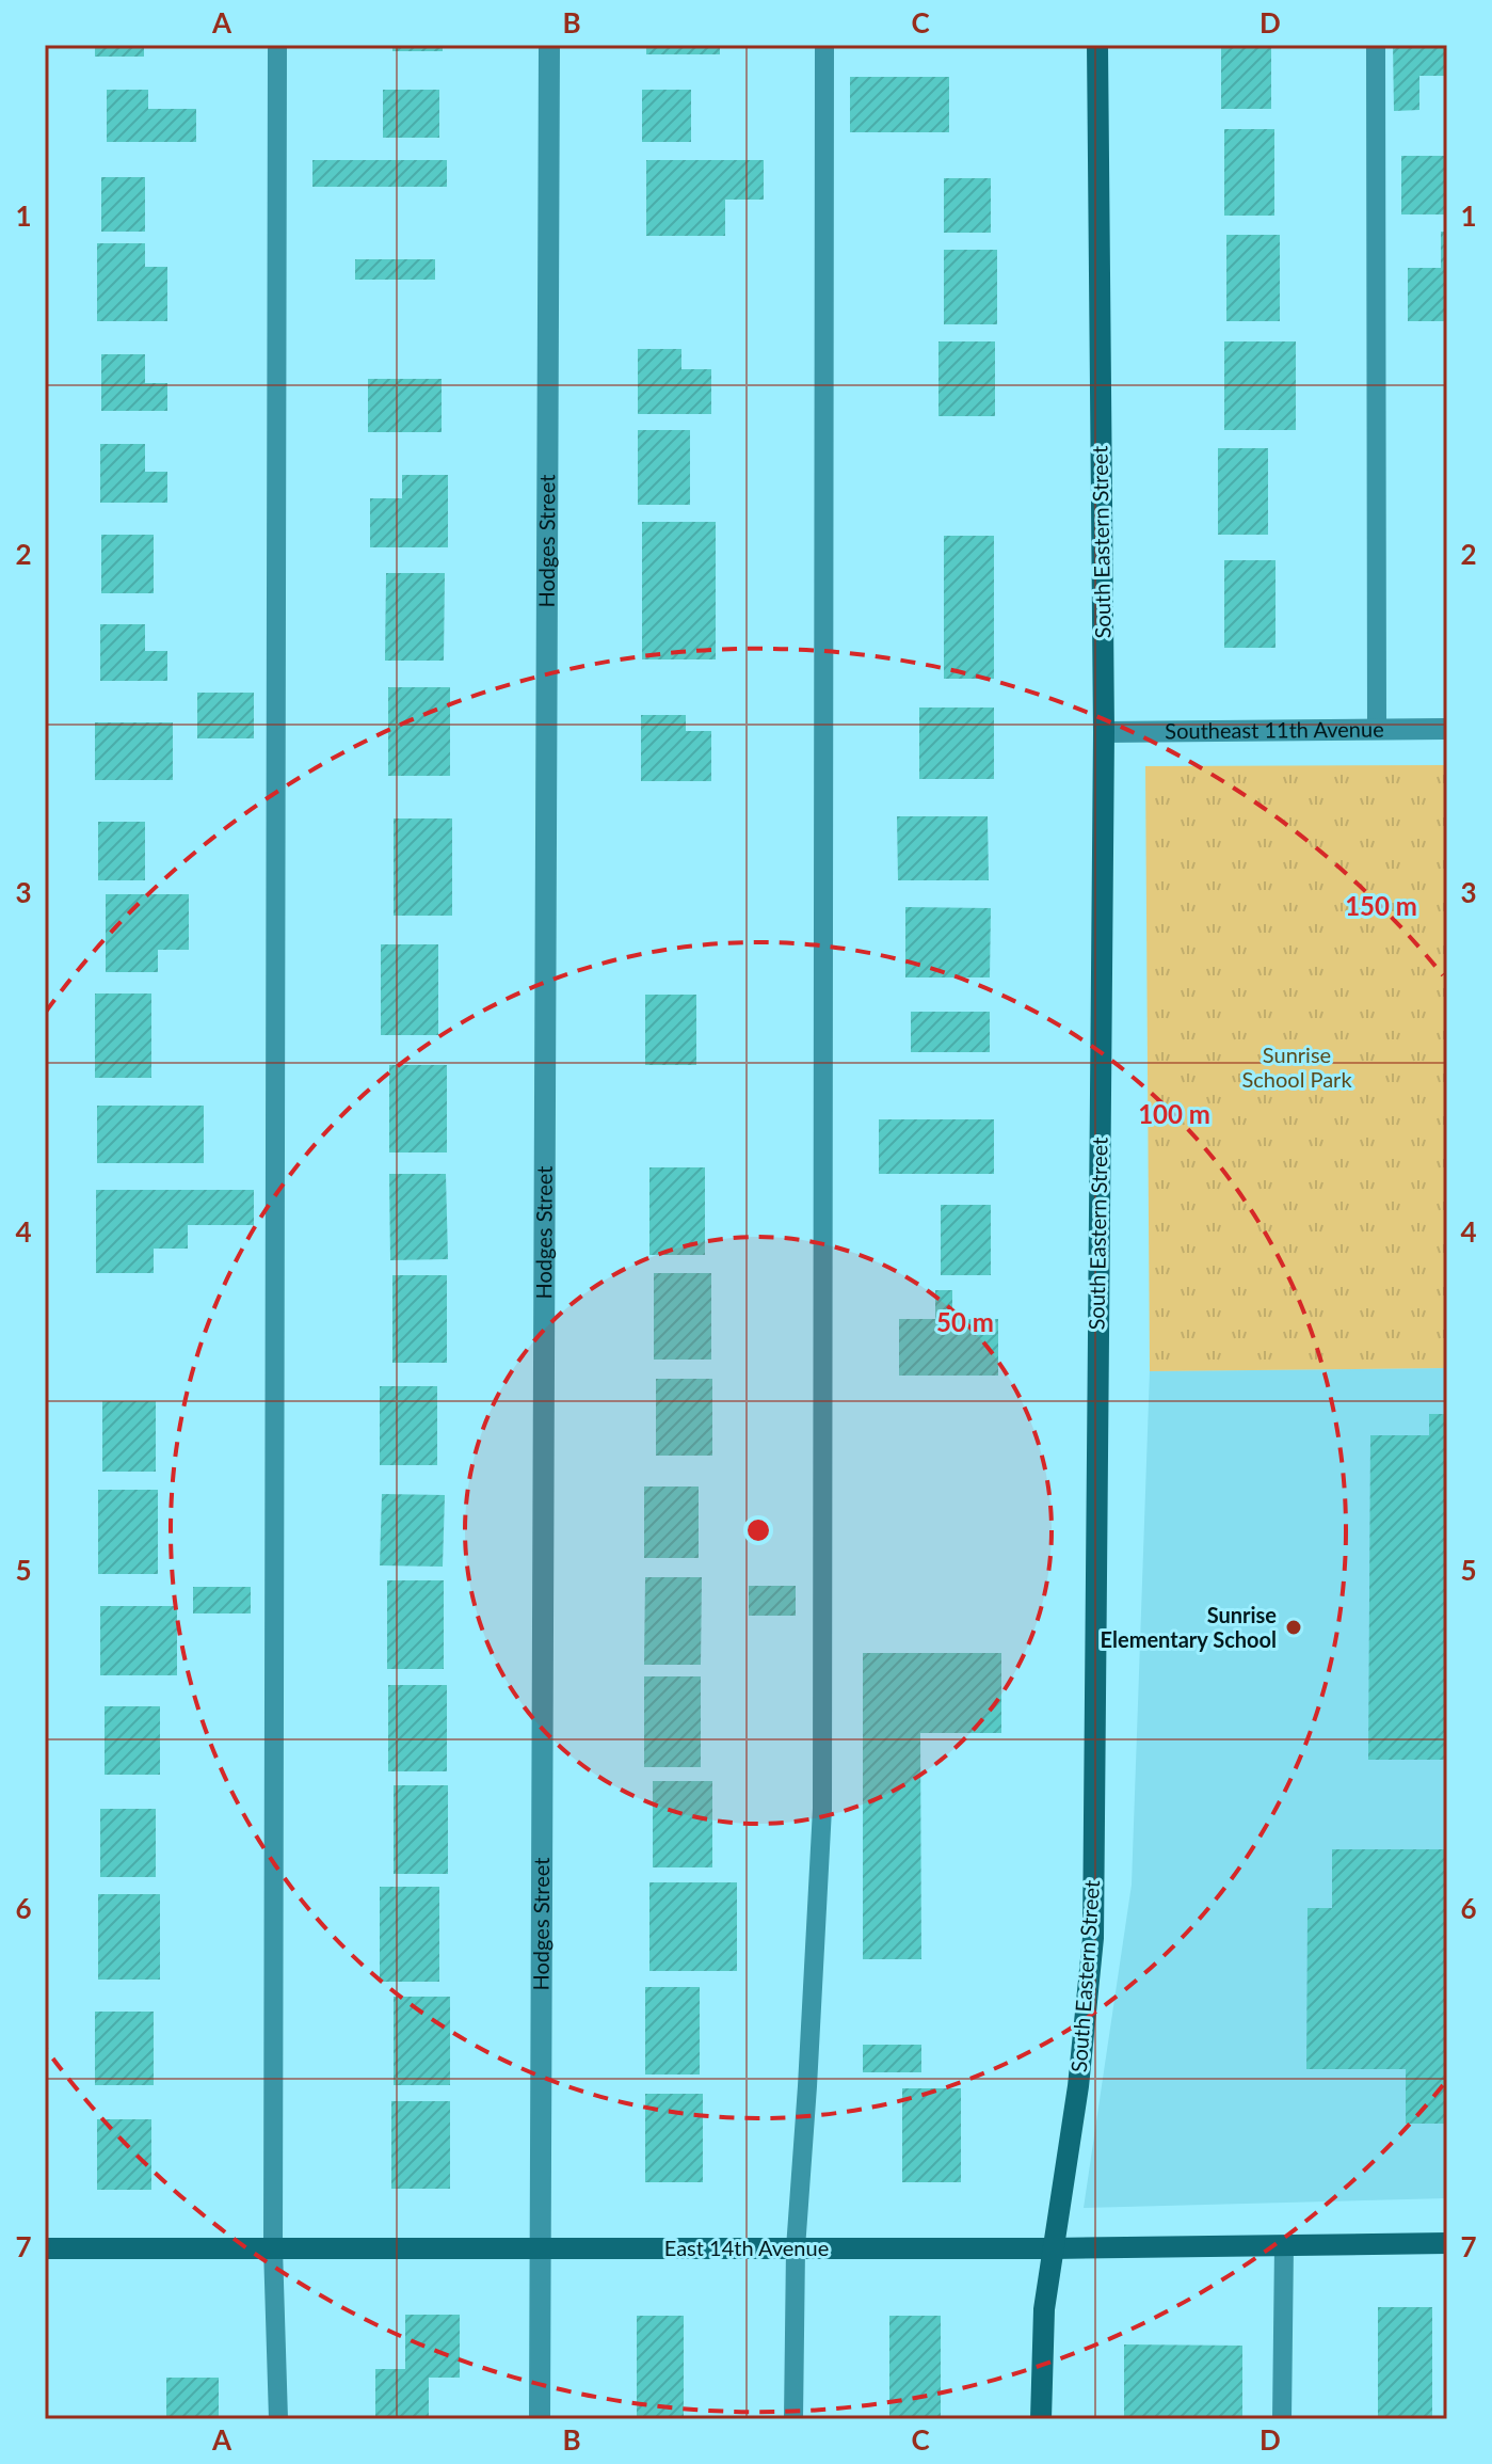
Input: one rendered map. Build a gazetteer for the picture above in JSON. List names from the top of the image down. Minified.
{"streets":{"main road":["South Eastern Street","East 14th Avenue"],"street":["Hodges Street","Southeast 11th Avenue"]},"crossings":[["Hodges Street","East 14th Avenue"],["South Eastern Street","Southeast 11th Avenue"],["South Eastern Street","East 14th Avenue"]],"parks":["Sunrise School Park"],"places":["Sunrise Elementary School"],"grid":{"columns":["A","B","C","D"],"rows":["1","2","3","4","5","6","7"]},"rings":["150 m","100 m","50 m"]}
